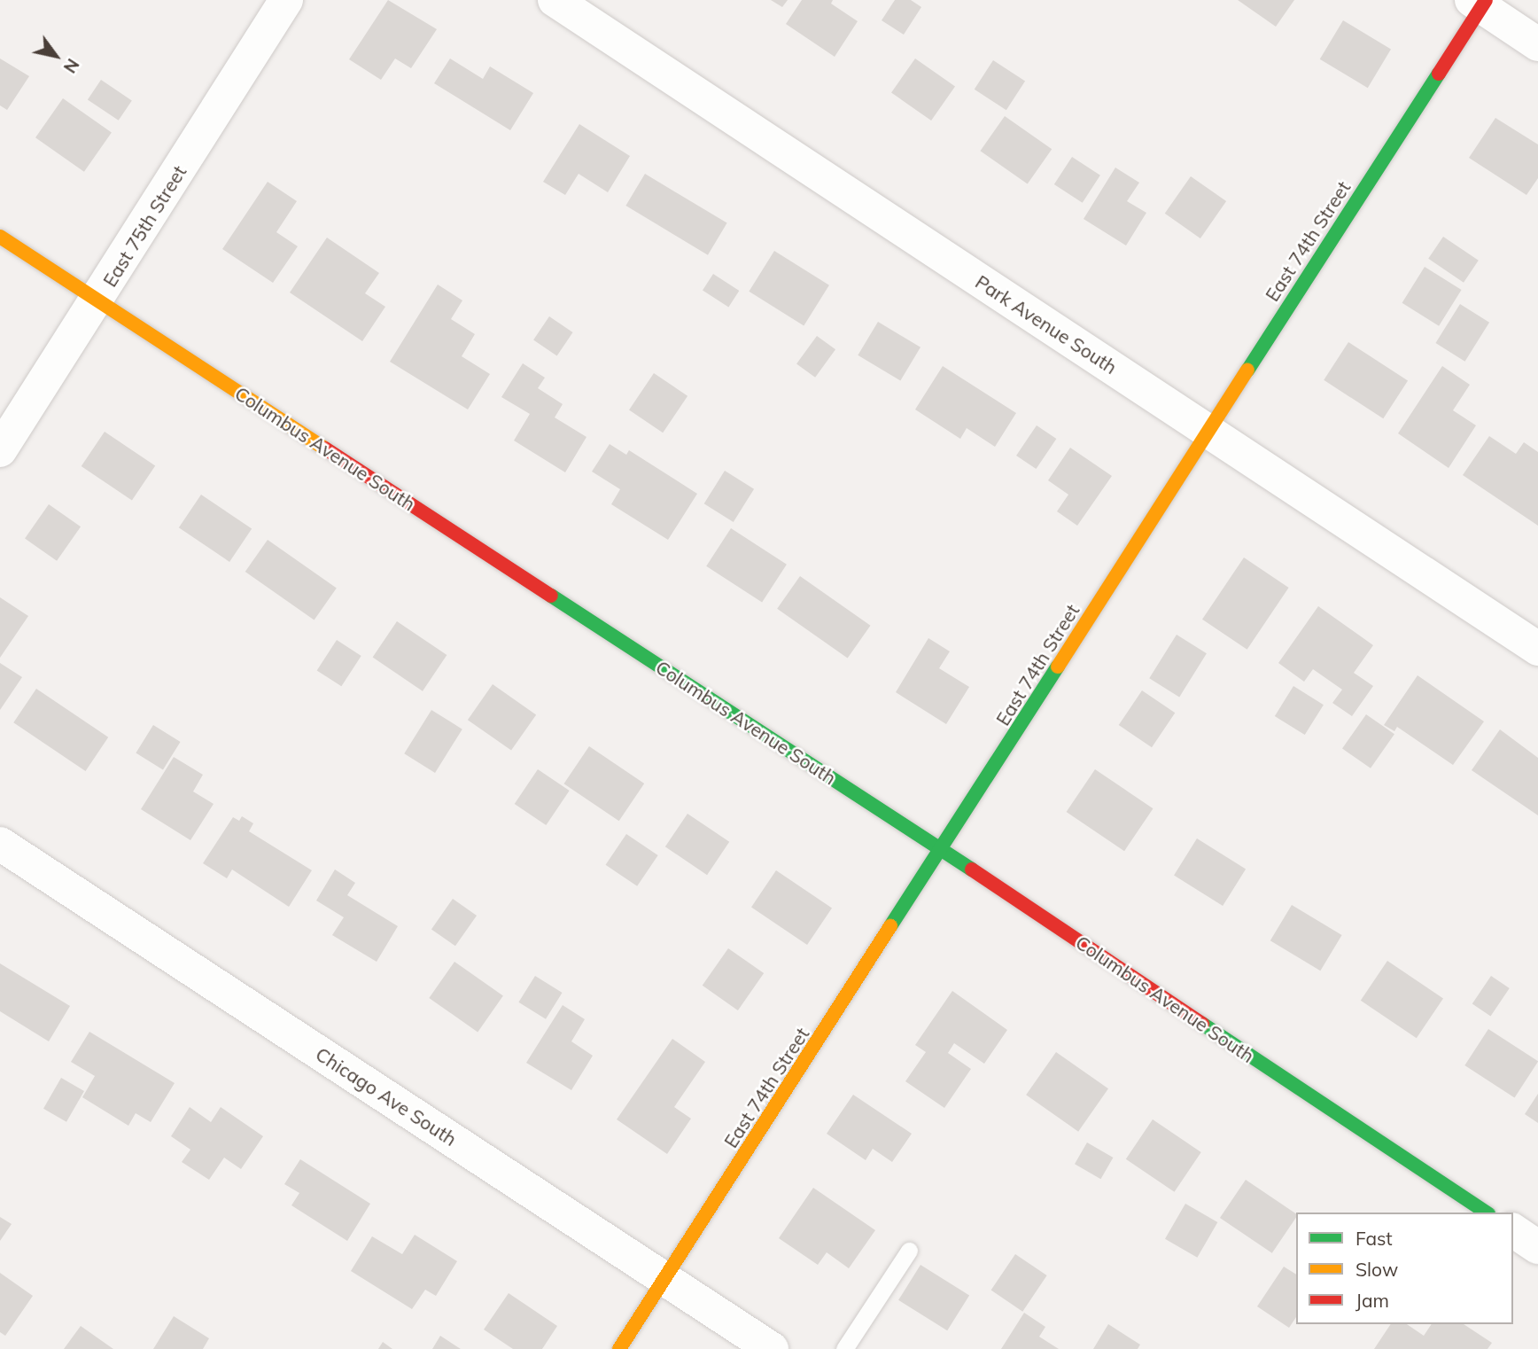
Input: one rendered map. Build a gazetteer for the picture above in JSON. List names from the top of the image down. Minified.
{"streets":{"street":["East 75th Street","East 74th Street","Park Avenue South","Columbus Avenue South","Chicago Ave South"]},"crossings":[["East 75th Street","Columbus Avenue South"],["East 74th Street","Park Avenue South"],["East 74th Street","Columbus Avenue South"],["East 74th Street","Chicago Ave South"]],"legend":["Fast","Slow","Jam"],"north":"bottom right"}
